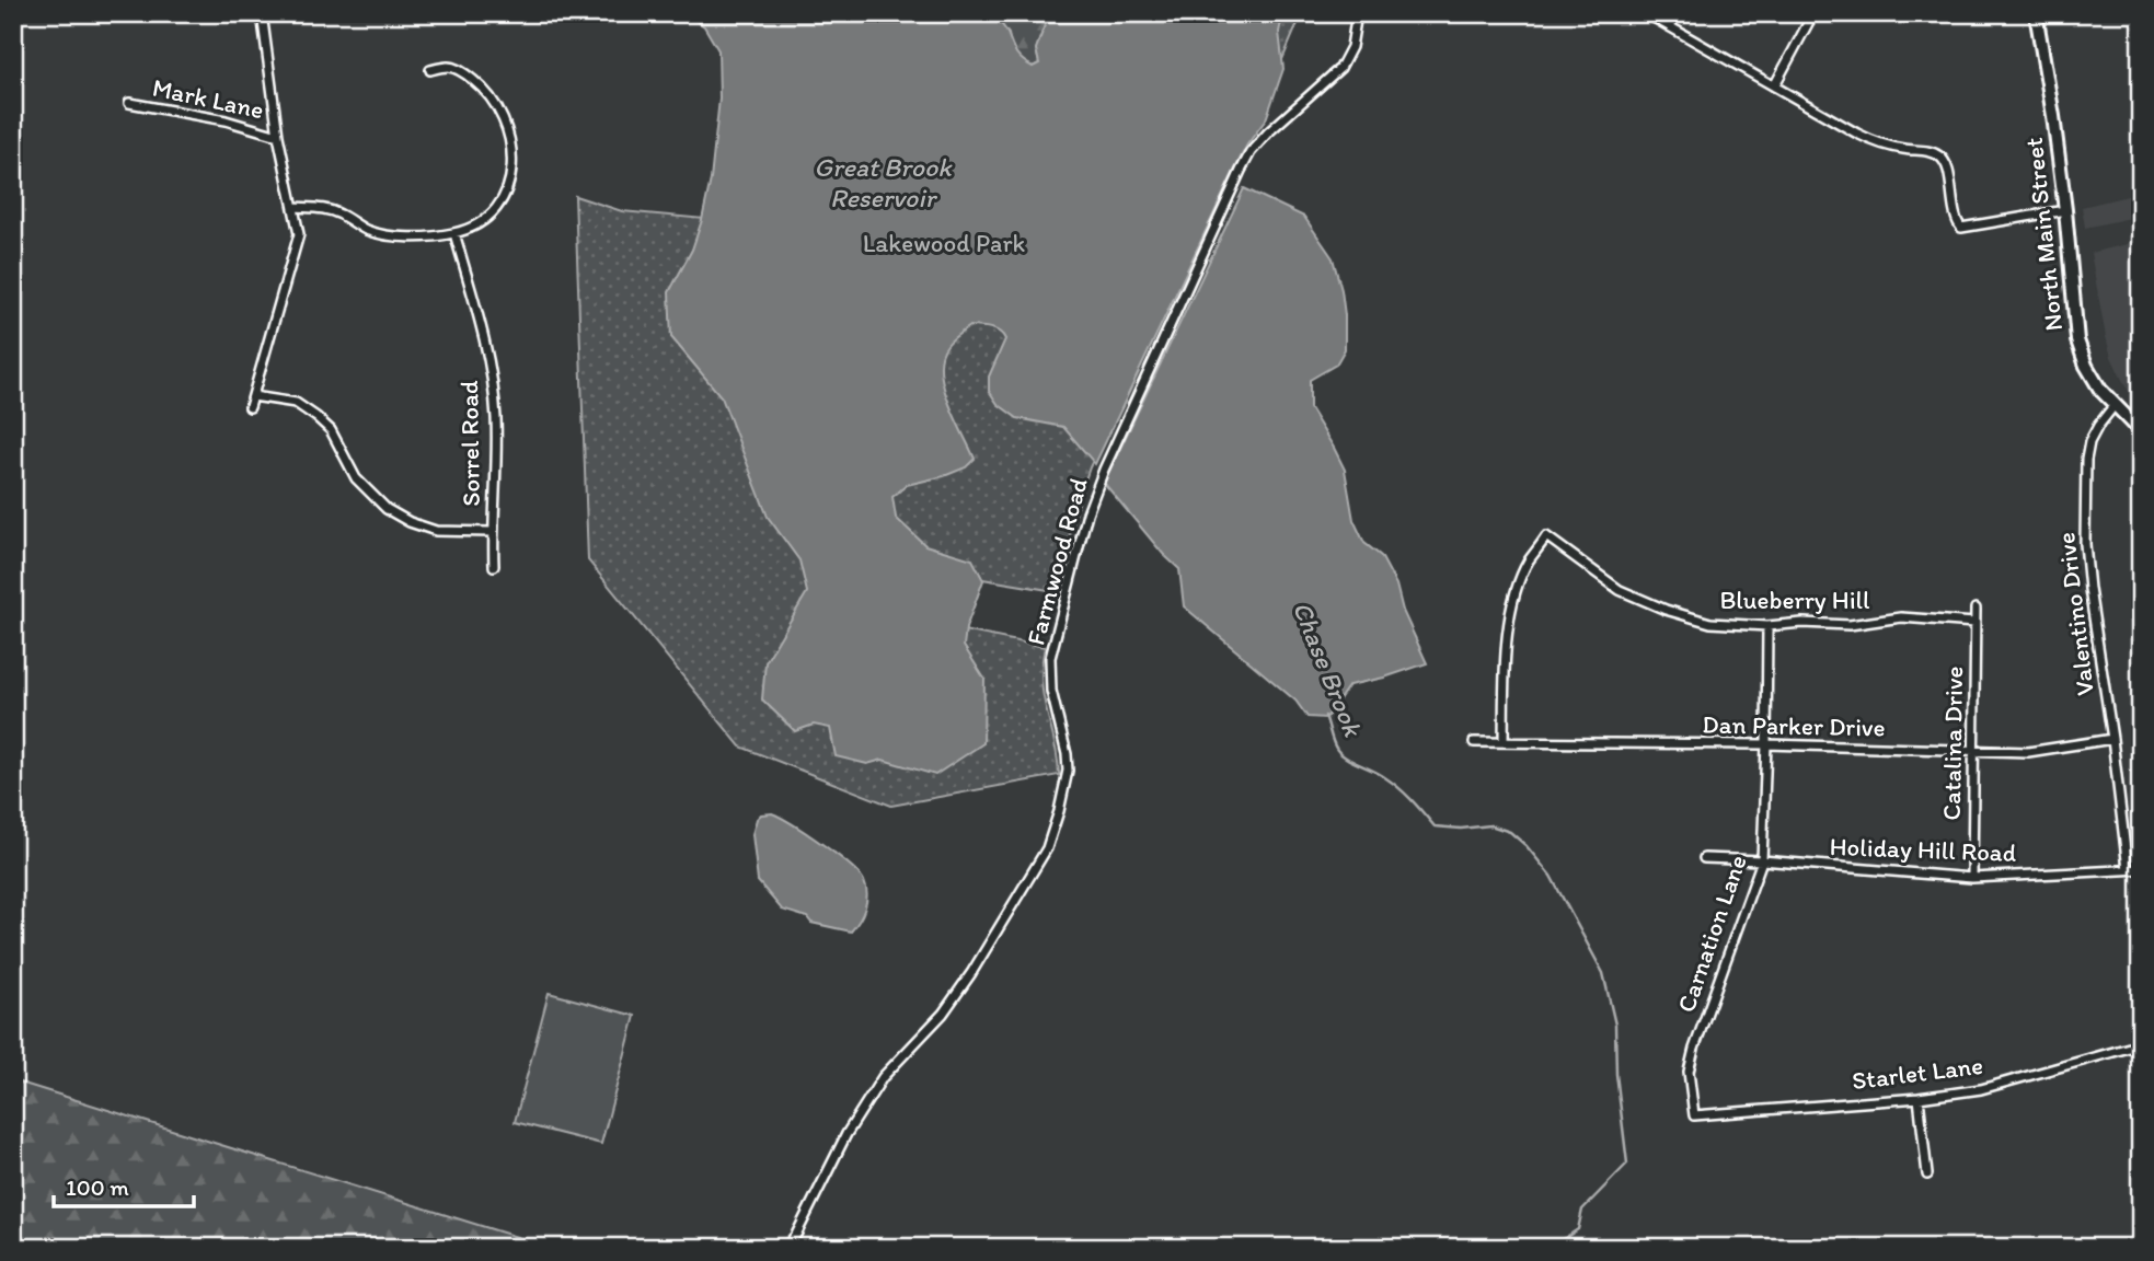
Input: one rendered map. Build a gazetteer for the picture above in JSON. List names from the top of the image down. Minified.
{"streets":{"main road":["North Main Street"],"street":["Mark Lane","Sorrel Road","Farmwood Road","Blueberry Hill","Valentino Drive","Dan Parker Drive","Catalina Drive","Holiday Hill Road","Carnation Lane","Starlet Lane"]},"crossings":[["North Main Street","Valentino Drive"],["Blueberry Hill","Dan Parker Drive"],["Blueberry Hill","Catalina Drive"],["Blueberry Hill","Carnation Lane"],["Valentino Drive","Dan Parker Drive"],["Valentino Drive","Holiday Hill Road"],["Dan Parker Drive","Catalina Drive"],["Dan Parker Drive","Carnation Lane"],["Catalina Drive","Holiday Hill Road"],["Holiday Hill Road","Carnation Lane"],["Carnation Lane","Starlet Lane"]],"water":["Great Brook Reservoir","Chase Brook"],"parks":["Lakewood Park"],"scale_bar":"100 m"}
